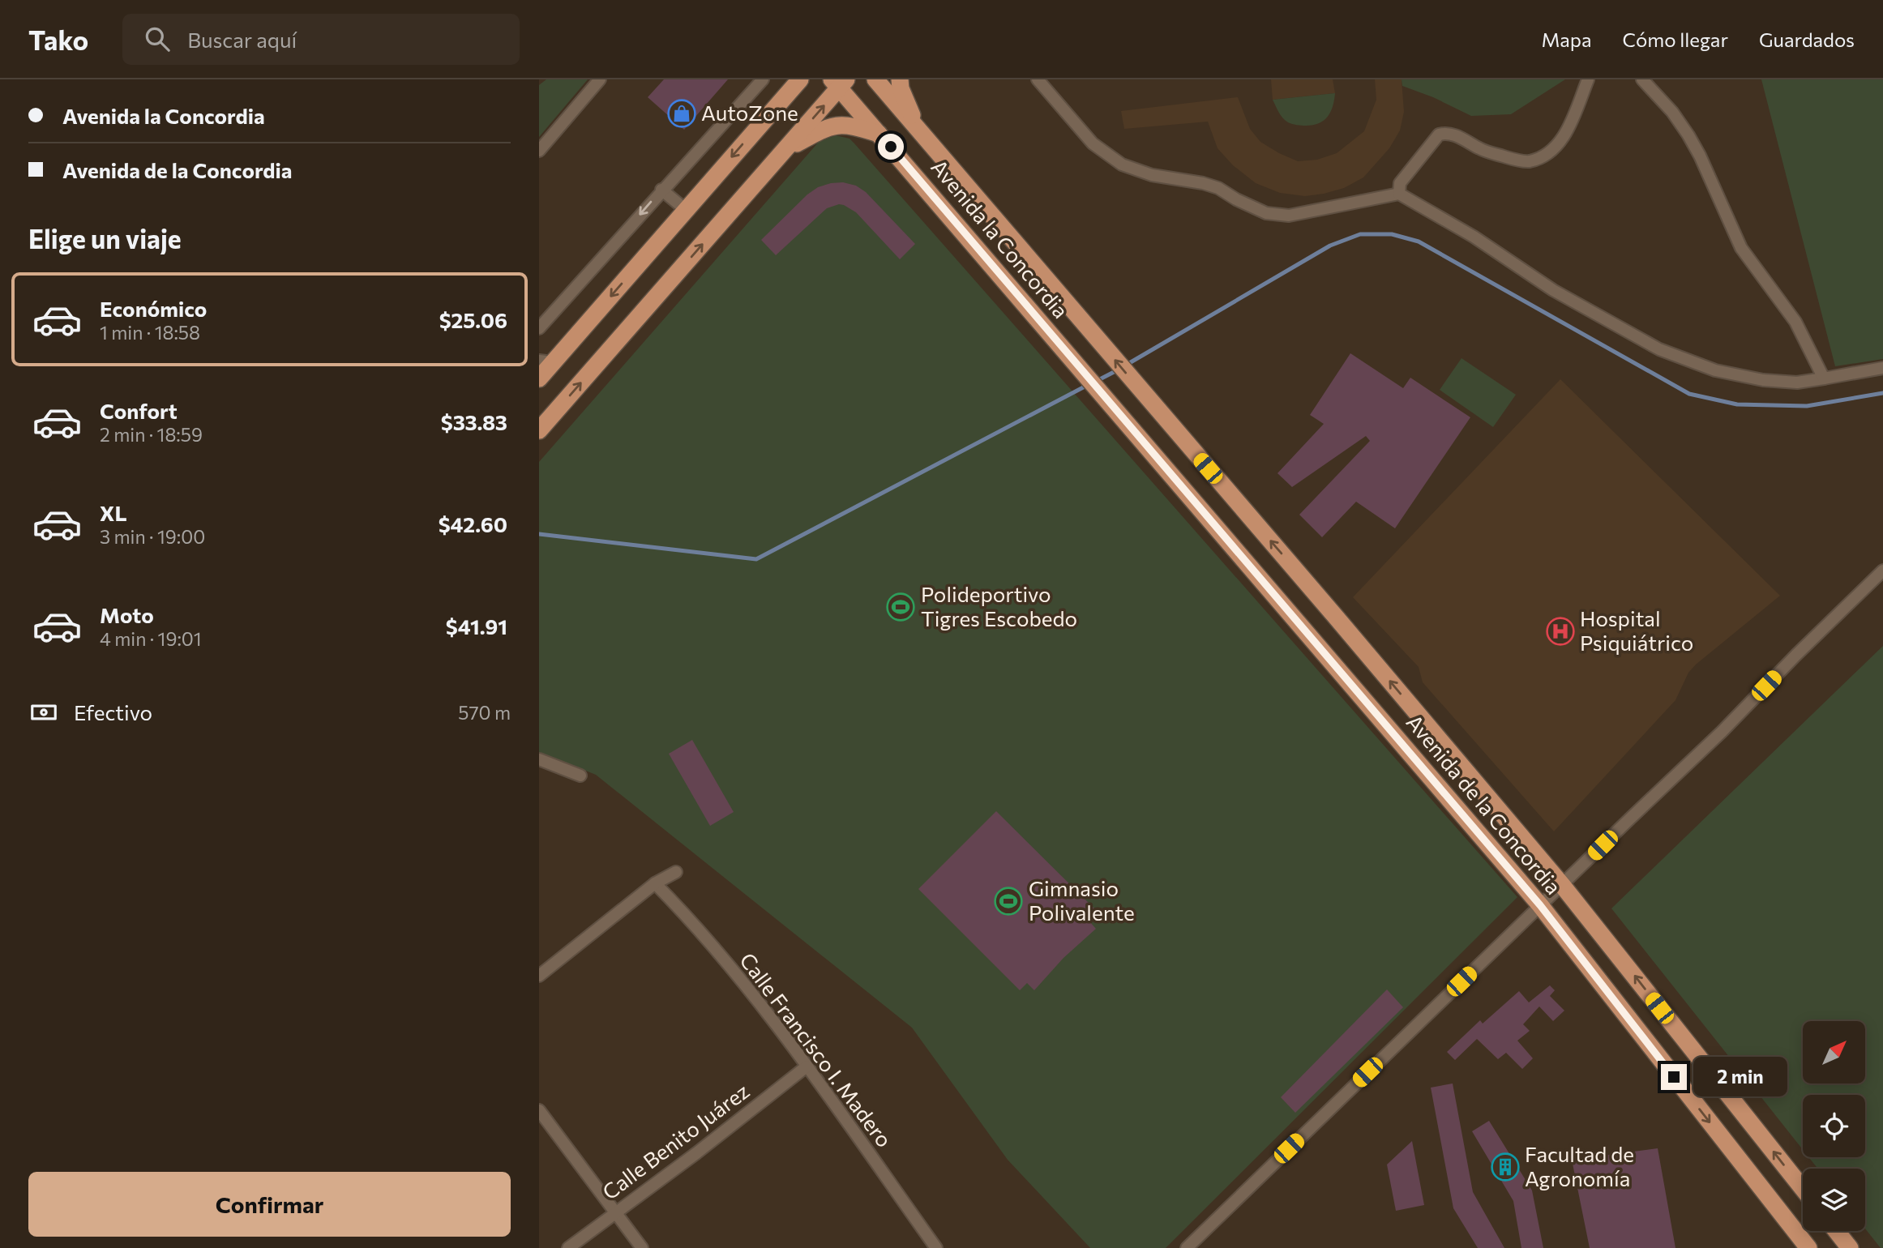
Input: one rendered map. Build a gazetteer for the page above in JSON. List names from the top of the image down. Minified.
{"streets":{"main road":["Avenida la Concordia","Avenida de la Concordia"],"street":["Calle Francisco I. Madero","Calle Benito Juárez"]},"crossings":[["Avenida la Concordia","Avenida de la Concordia"],["Calle Francisco I. Madero","Calle Benito Juárez"]],"places":{"shop":["AutoZone"],"sports":["Polideportivo Tigres Escobedo","Gimnasio Polivalente"],"hospital":["Hospital Psiquiátrico"],"building":["Facultad de Agronomía"]},"north":"top right","page":{"header":"Tako","search":"Buscar aquí","nav":["Mapa","Cómo llegar","Guardados"],"banner":["Avenida la Concordia","Avenida de la Concordia"],"heading":"Elige un viaje","list":[{"name":"Económico","note":"1 min · 18:58","value":"$25.06"},{"name":"Confort","note":"2 min · 18:59","value":"$33.83"},{"name":"XL","note":"3 min · 19:00","value":"$42.60"},{"name":"Moto","note":"4 min · 19:01","value":"$41.91"}],"pay":["Efectivo","570 m"],"bubble":"2 min","buttons":"Confirmar"}}
